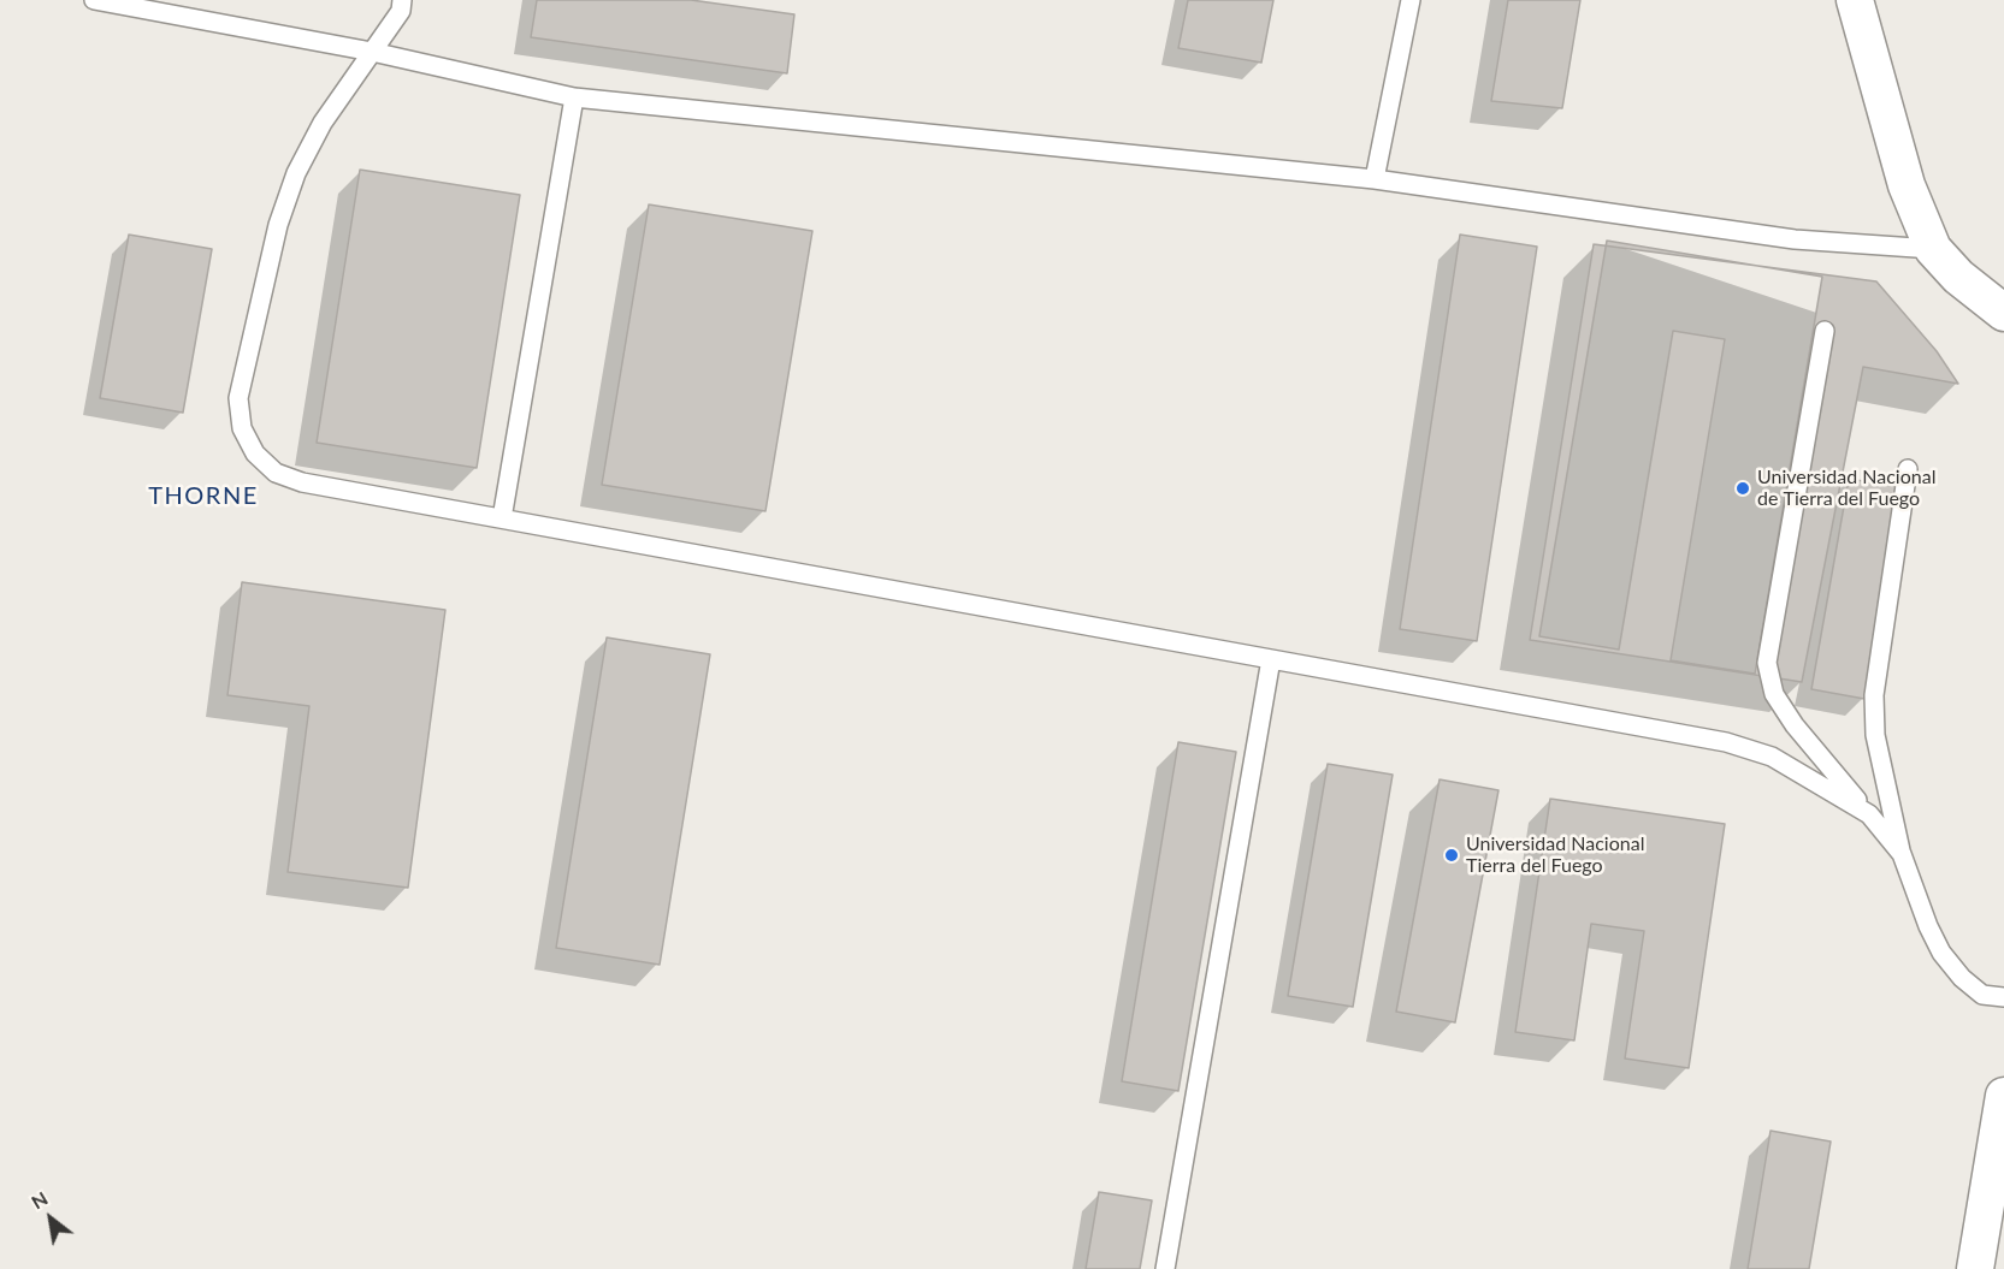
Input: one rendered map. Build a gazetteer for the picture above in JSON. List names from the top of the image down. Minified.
{"districts":["THORNE"],"places":["Universidad Nacional de Tierra del Fuego","Universidad Nacional Tierra del Fuego"],"north":"top left"}
